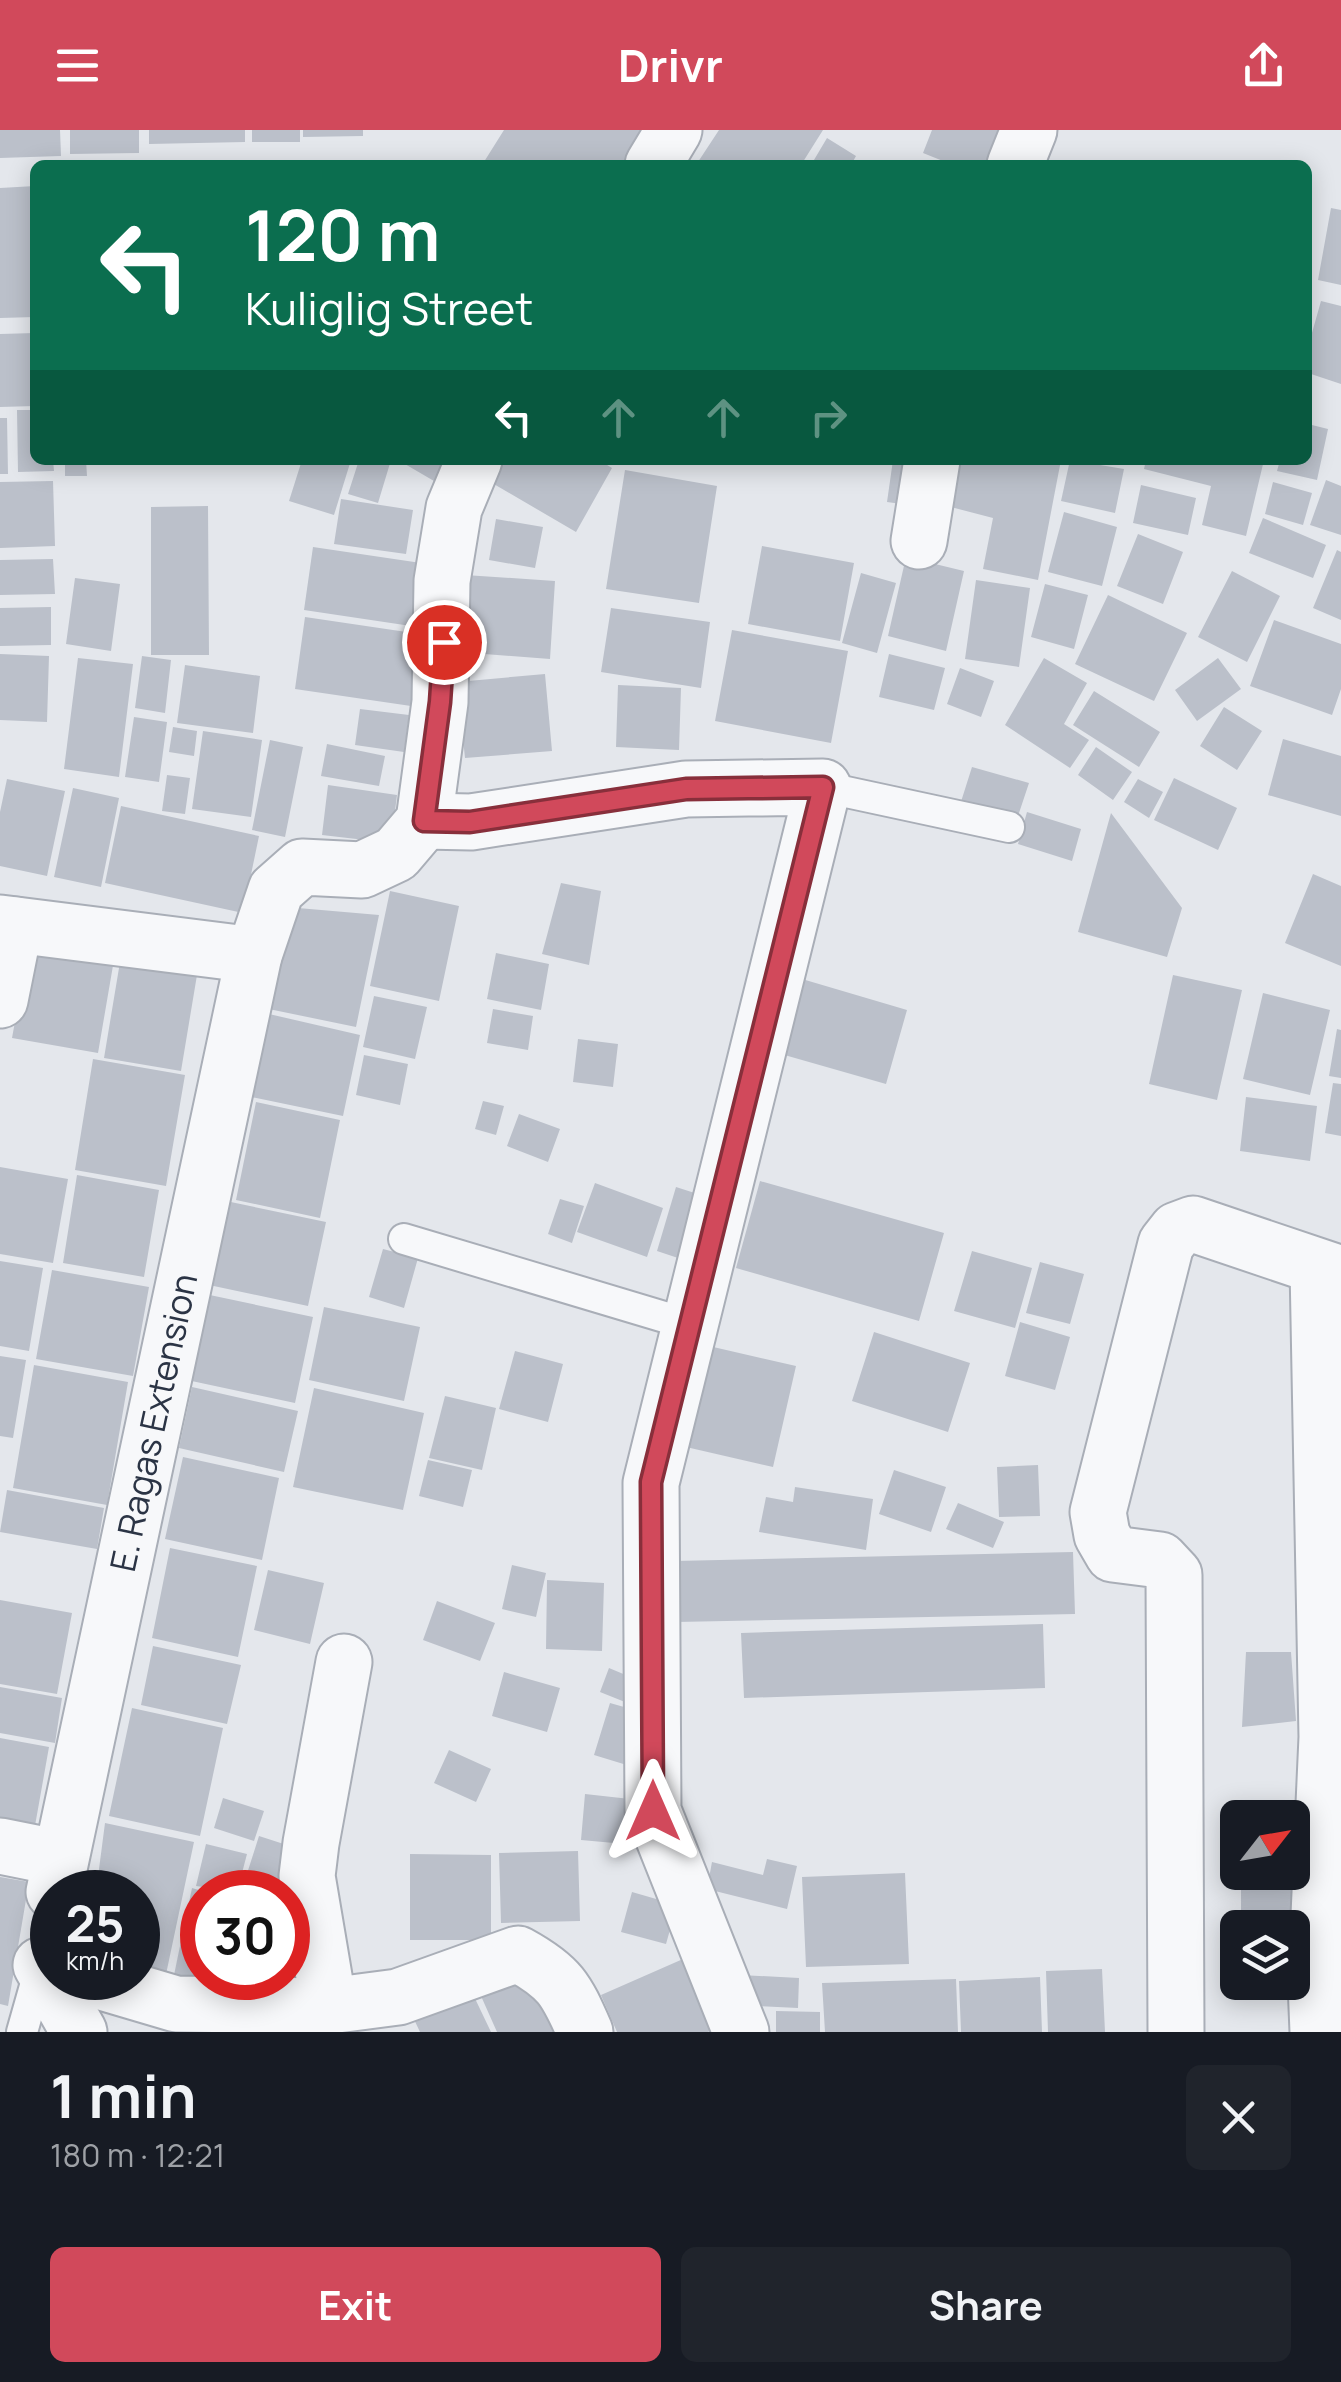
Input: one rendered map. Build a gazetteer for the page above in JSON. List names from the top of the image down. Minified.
{"streets":{"street":["E. Ragas Extension"]},"north":"top right","page":{"header":"Drivr","turn":["120 m","Kuliglig Street"],"speed":"25 km/h","limit":"30","heading":["1 min","180 m · 12:21"],"buttons":["Exit","Share"]}}
